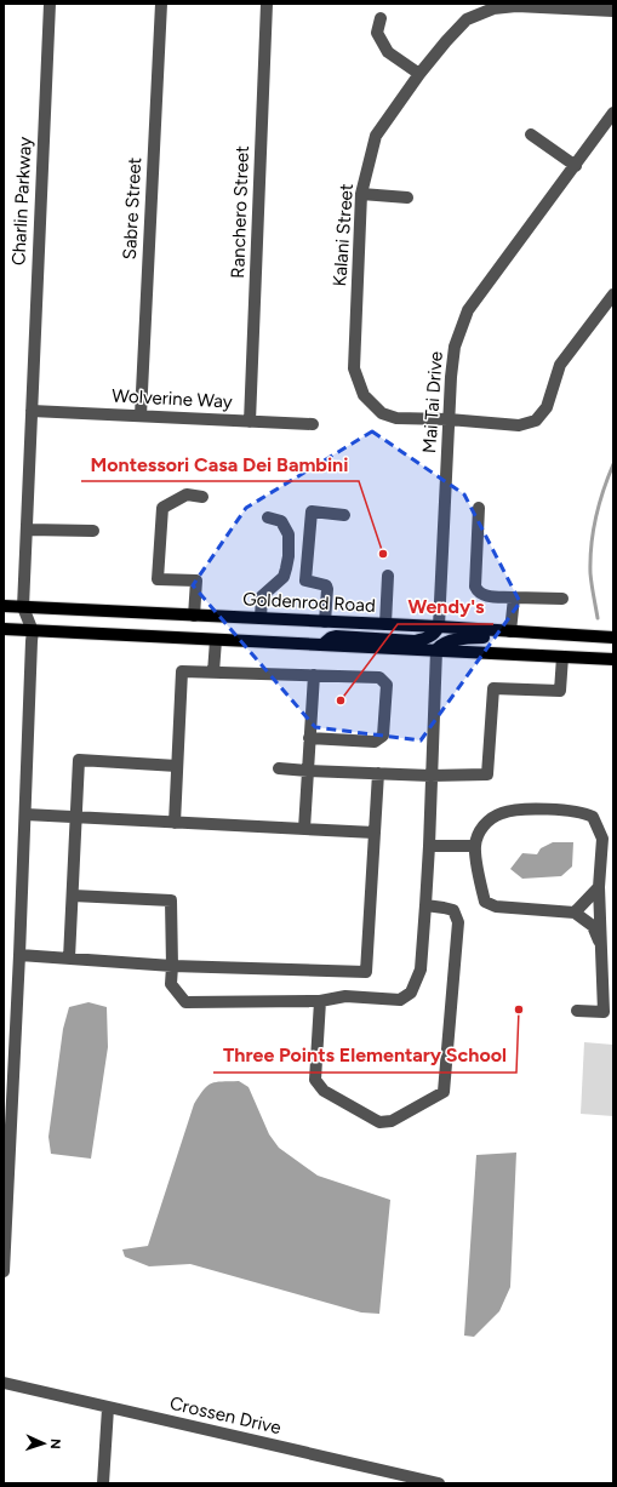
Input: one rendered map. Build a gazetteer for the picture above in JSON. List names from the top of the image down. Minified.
{"streets":{"main road":["Goldenrod Road"],"street":["Charlin Parkway","Sabre Street","Ranchero Street","Kalani Street","Wolverine Way","Mai Tai Drive","Crossen Drive"]},"crossings":[["Charlin Parkway","Wolverine Way"],["Charlin Parkway","Goldenrod Road"],["Sabre Street","Wolverine Way"],["Ranchero Street","Wolverine Way"],["Kalani Street","Mai Tai Drive"],["Mai Tai Drive","Goldenrod Road"]],"places":["Montessori Casa Dei Bambini","Wendy's","Three Points Elementary School"],"north":"right"}
